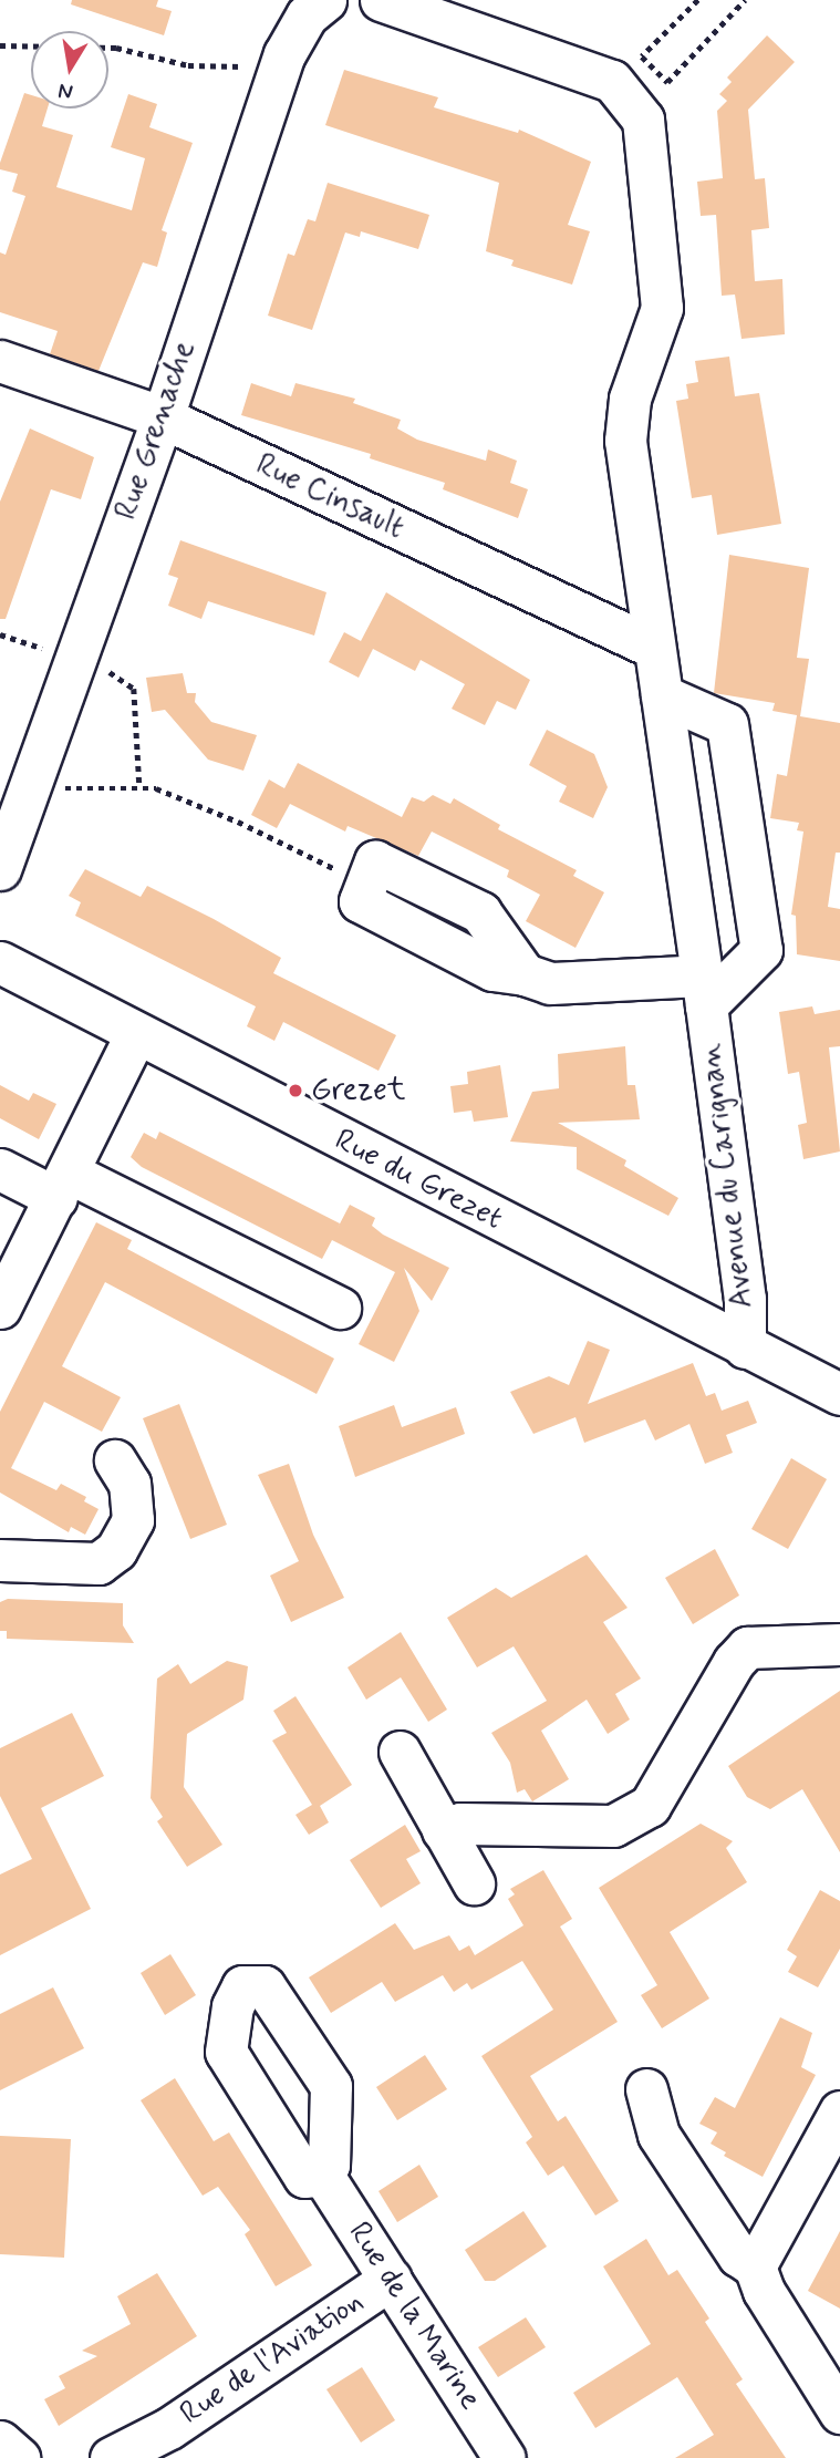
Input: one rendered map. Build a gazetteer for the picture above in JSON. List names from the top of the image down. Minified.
{"streets":{"street":["Rue Grenache","Rue Cinsault","Avenue du Carignan","Rue du Grezet","Rue de la Marine","Rue de l'Aviation"]},"crossings":[["Rue Grenache","Rue Cinsault"],["Rue Cinsault","Avenue du Carignan"],["Avenue du Carignan","Rue du Grezet"],["Rue de la Marine","Rue de l'Aviation"]],"places":["Grezet"],"north":"bottom"}
